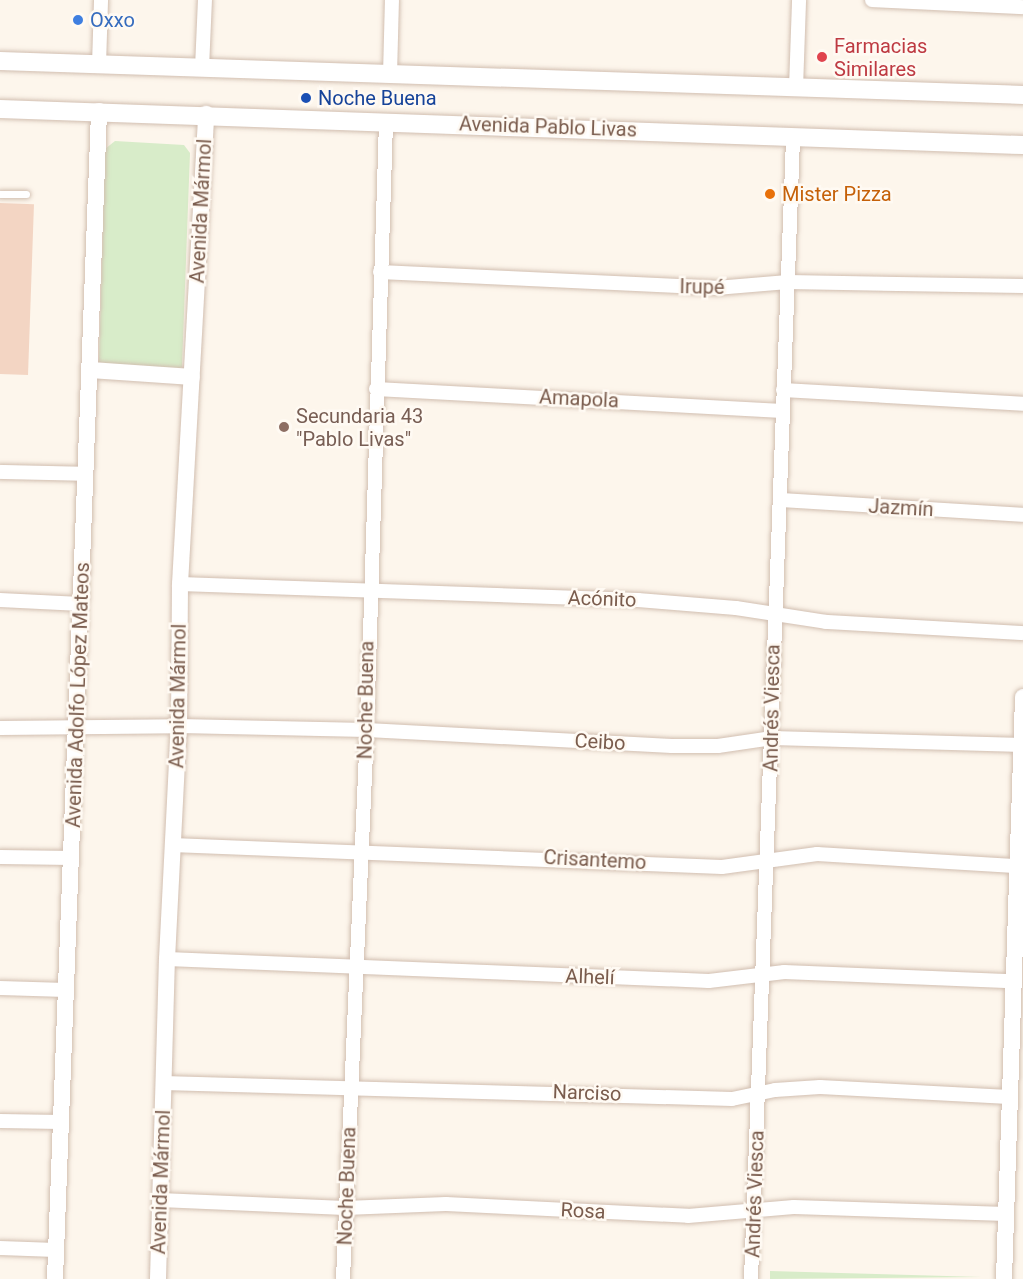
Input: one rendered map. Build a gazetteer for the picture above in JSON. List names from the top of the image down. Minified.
{"streets":{"main road":["Avenida Pablo Livas"],"street":["Avenida Mármol","Irupé","Amapola","Jazmín","Acónito","Avenida Adolfo López Mateos","Noche Buena","Andrés Viesca","Ceibo","Crisantemo","Alhelí","Narciso","Rosa"]},"crossings":[["Avenida Pablo Livas","Avenida Mármol"],["Avenida Pablo Livas","Avenida Adolfo López Mateos"],["Avenida Pablo Livas","Noche Buena"],["Avenida Pablo Livas","Andrés Viesca"],["Avenida Mármol","Acónito"],["Avenida Mármol","Ceibo"],["Avenida Mármol","Crisantemo"],["Avenida Mármol","Alhelí"],["Avenida Mármol","Narciso"],["Avenida Mármol","Rosa"],["Irupé","Noche Buena"],["Irupé","Andrés Viesca"],["Amapola","Noche Buena"],["Amapola","Andrés Viesca"],["Jazmín","Andrés Viesca"],["Acónito","Noche Buena"],["Acónito","Andrés Viesca"],["Avenida Adolfo López Mateos","Ceibo"],["Noche Buena","Ceibo"],["Noche Buena","Crisantemo"],["Noche Buena","Alhelí"],["Noche Buena","Narciso"],["Noche Buena","Rosa"],["Andrés Viesca","Ceibo"],["Andrés Viesca","Crisantemo"],["Andrés Viesca","Alhelí"],["Andrés Viesca","Narciso"],["Andrés Viesca","Rosa"]],"places":["Oxxo","Farmacias Similares","Noche Buena","Mister Pizza","Secundaria 43 \"Pablo Livas\""]}
